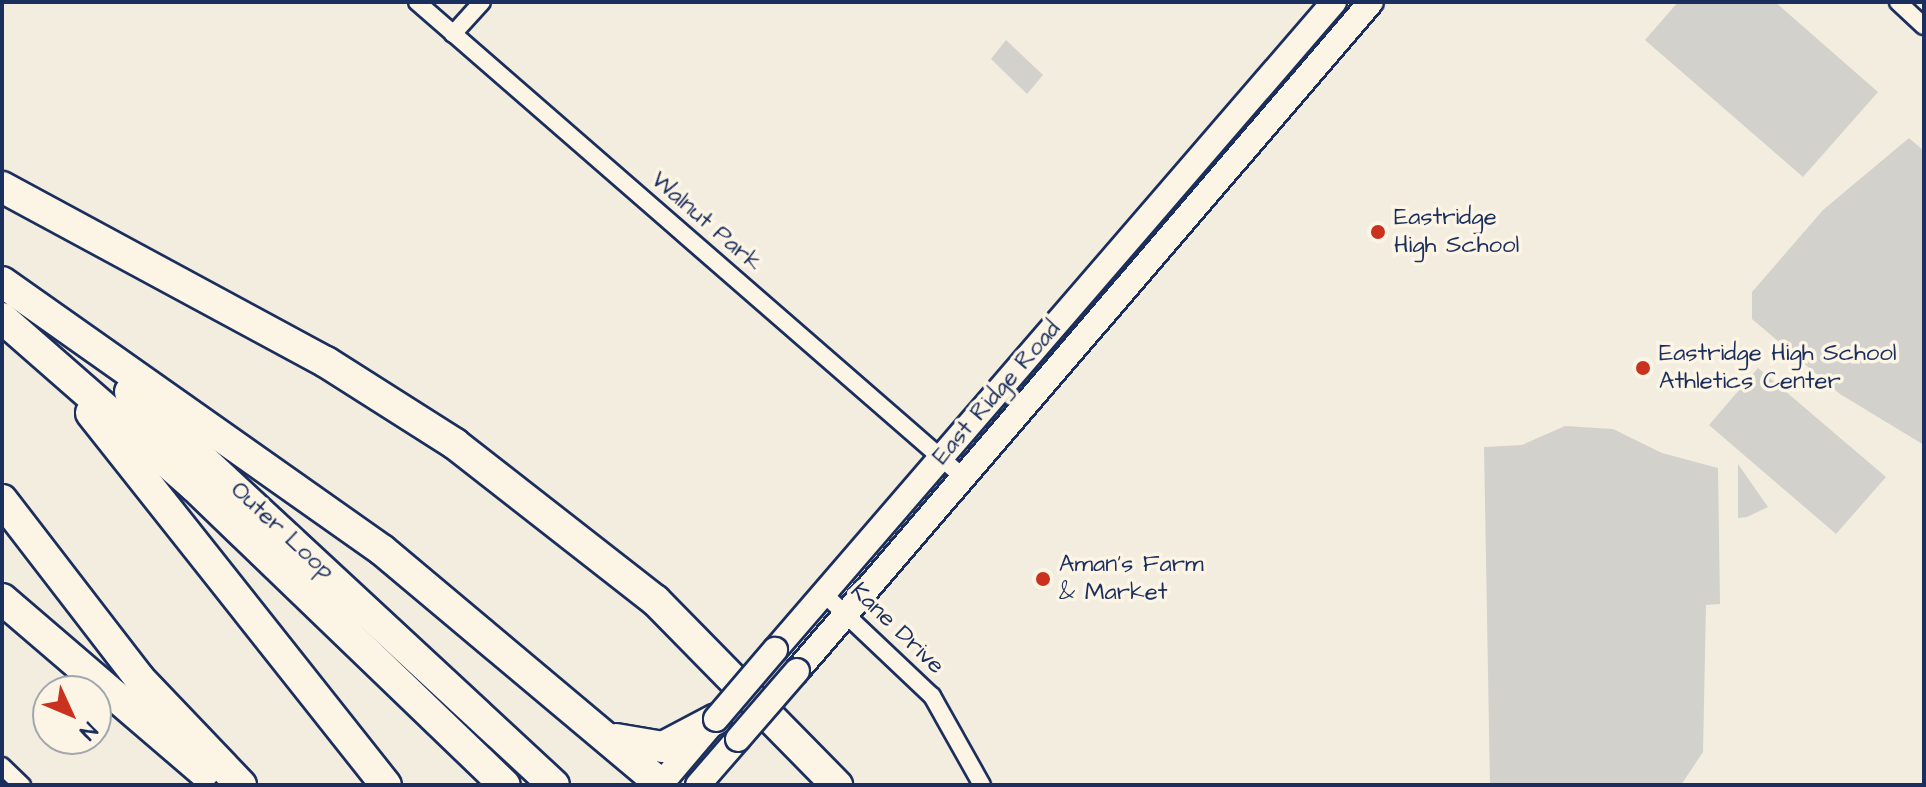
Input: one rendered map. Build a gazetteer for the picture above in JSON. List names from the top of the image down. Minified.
{"streets":{"highway":["Outer Loop"],"main road":["East Ridge Road"],"street":["Walnut Park","Kane Drive"]},"crossings":[["Walnut Park","East Ridge Road"],["East Ridge Road","Kane Drive"]],"places":["Eastridge High School","Eastridge High School Athletics Center","Aman's Farm & Market"],"north":"bottom right"}
